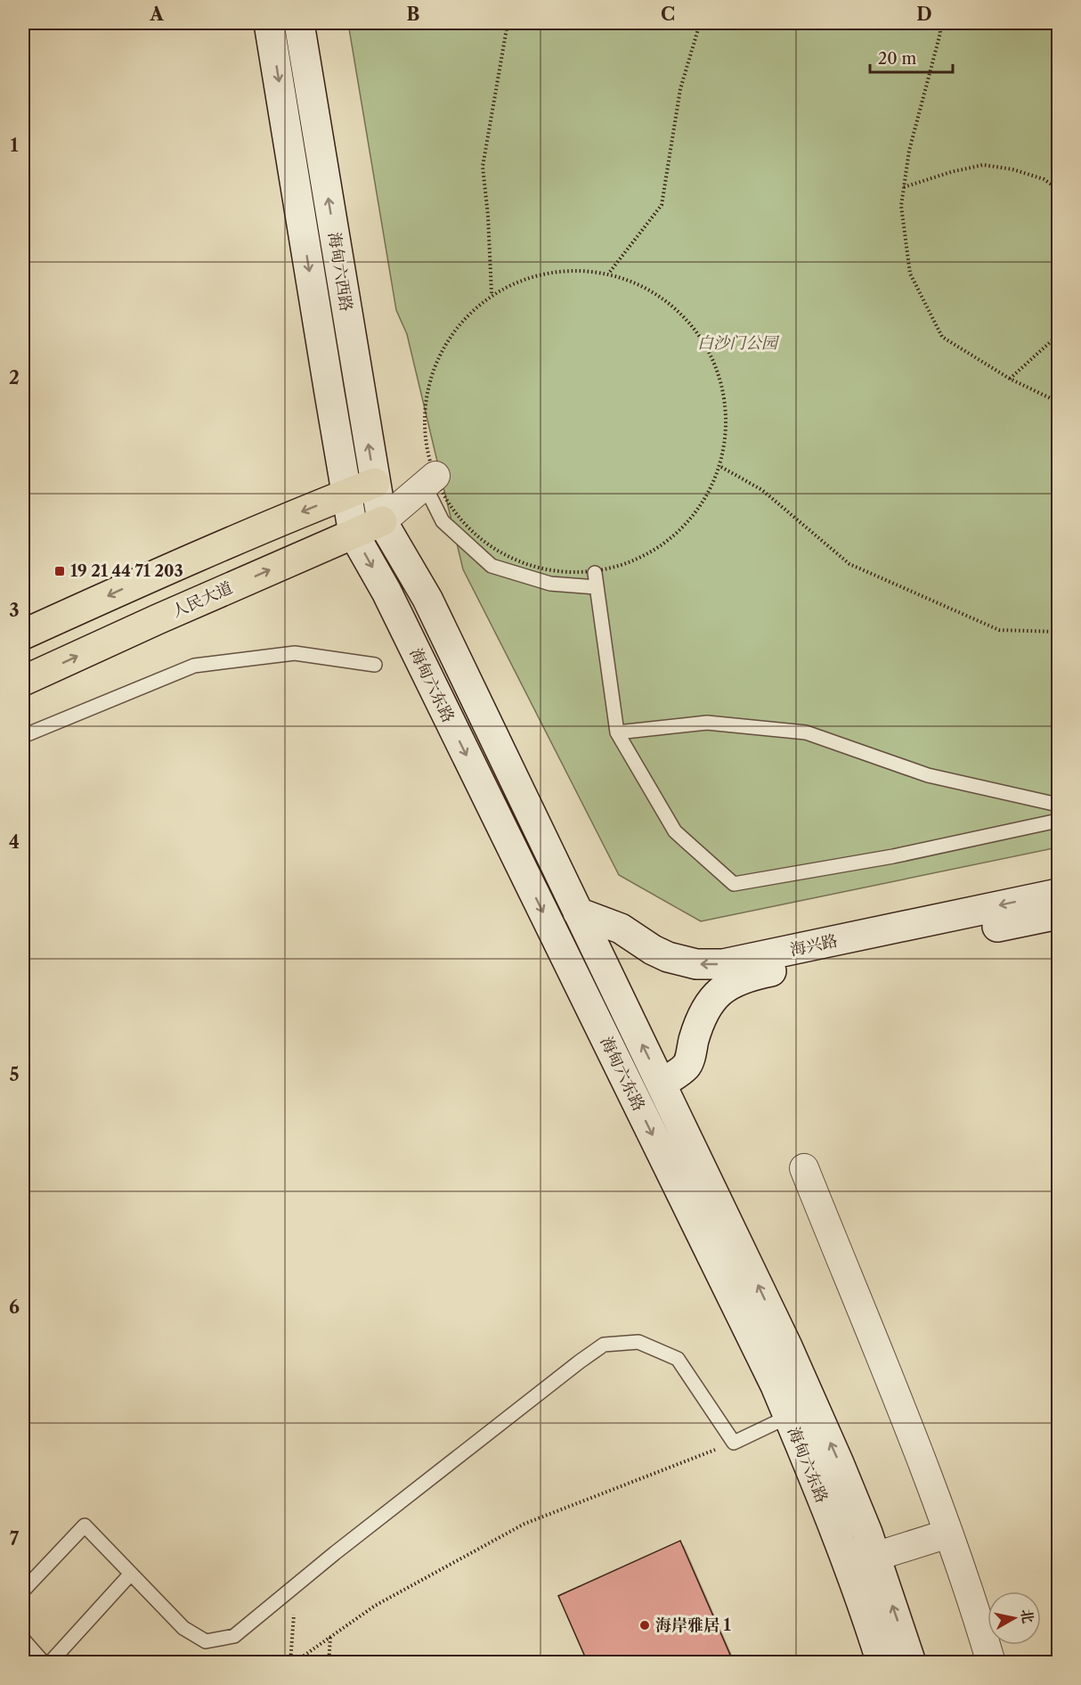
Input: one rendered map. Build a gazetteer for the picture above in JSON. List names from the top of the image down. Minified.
{"streets":{"main road":["海甸六西路","人民大道","海甸六东路","海兴路"]},"crossings":[["海甸六西路","人民大道"],["海甸六西路","海甸六东路"],["人民大道","海甸六东路"],["海甸六东路","海兴路"]],"one_way":["海兴路"],"parks":["白沙门公园"],"places":{"transit":["19 21 44 71 203"],"other":["海岸雅居 1"]},"scale_bar":"20 m","north":"right","grid":{"columns":["A","B","C","D"],"rows":["1","2","3","4","5","6","7"]}}
